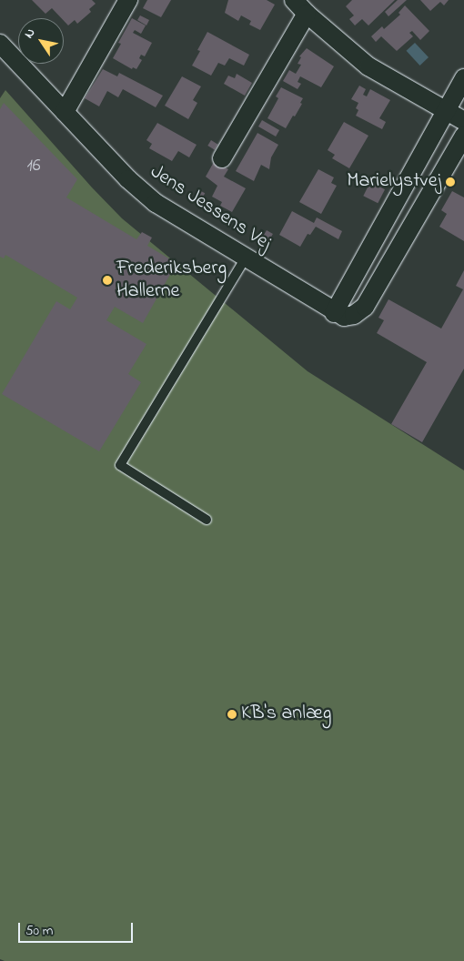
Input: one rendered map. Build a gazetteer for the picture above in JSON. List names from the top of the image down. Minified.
{"streets":{"street":["Jens Jessens Vej"]},"places":["Marielystvej","Frederiksberg Hallerne","KB's anlæg"],"house_numbers":["16"],"scale_bar":"50 m","north":"top left"}
